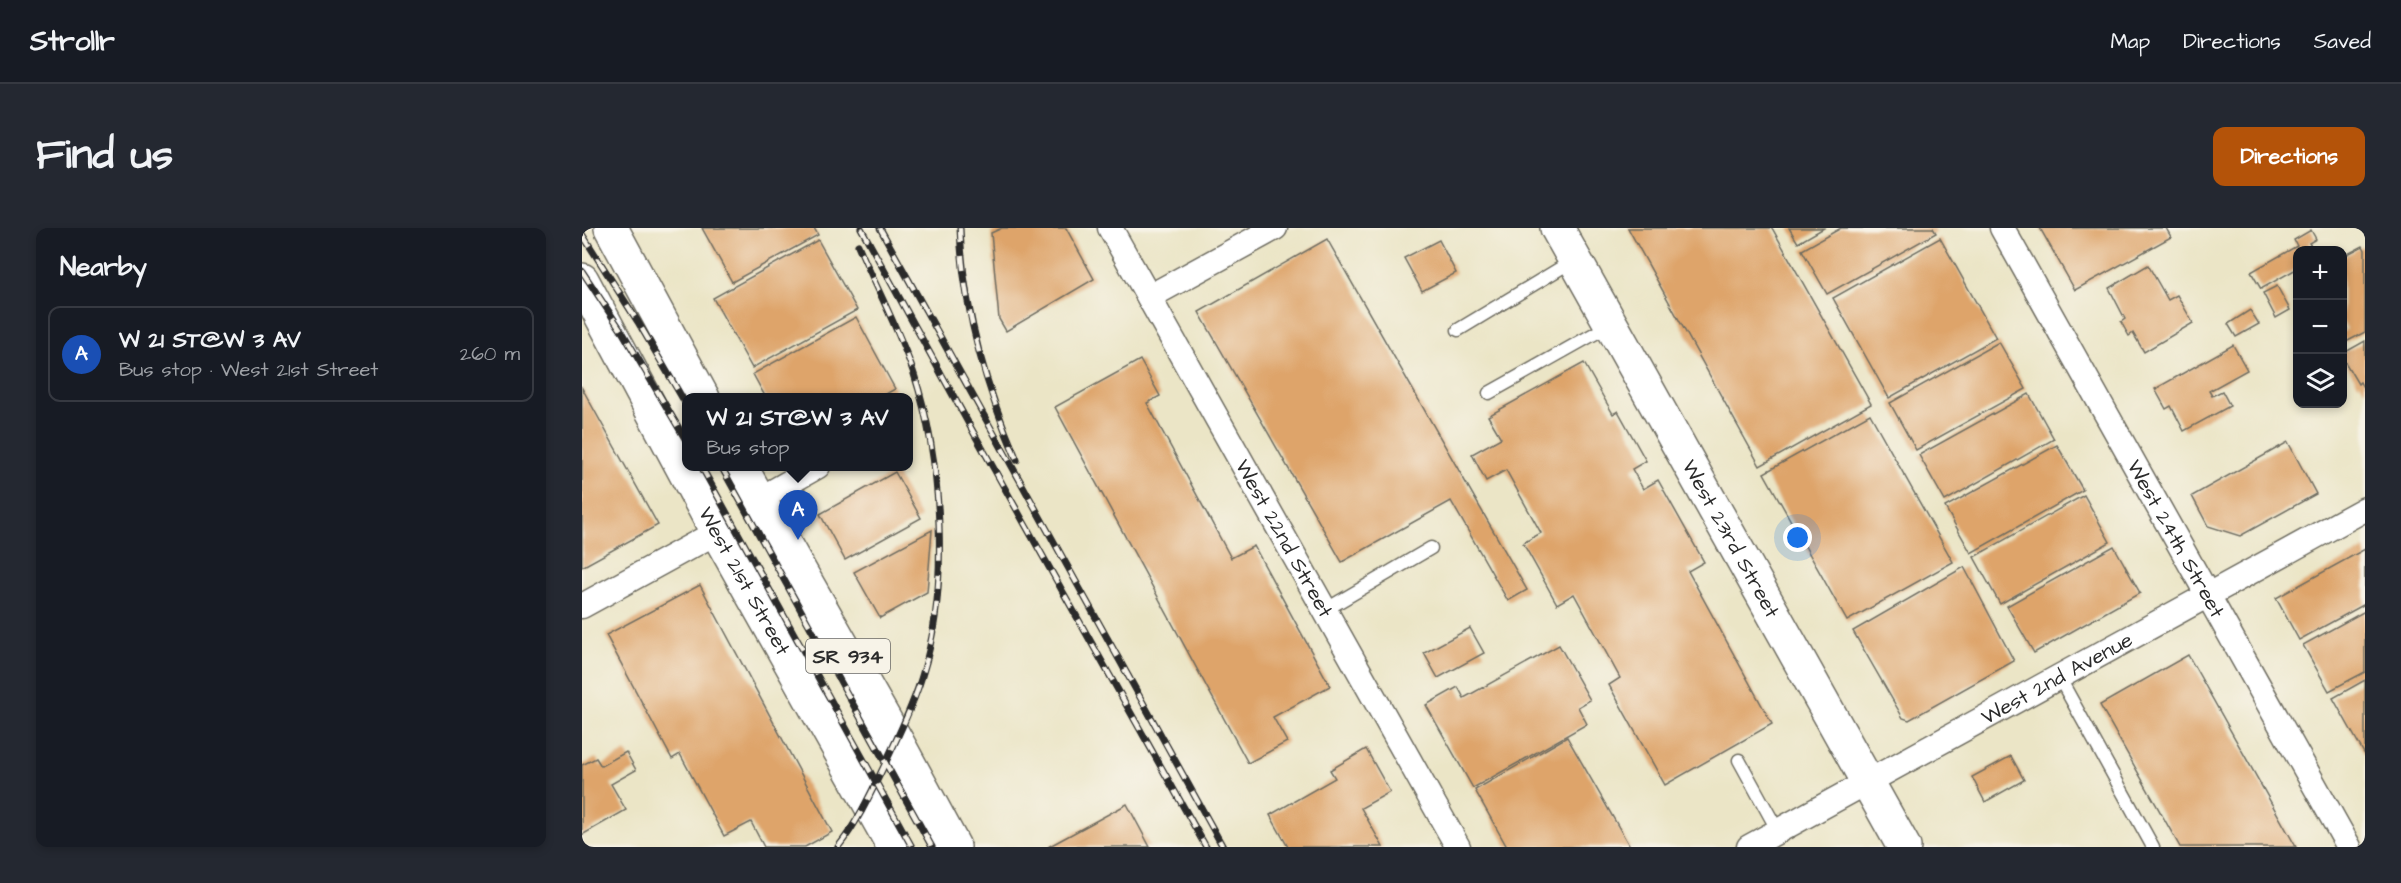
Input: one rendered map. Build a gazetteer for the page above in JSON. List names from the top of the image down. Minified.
{"streets":{"main road":["West 23rd Street","West 21st Street","SR 934"],"street":["West 22nd Street","West 24th Street","West 2nd Avenue"]},"crossings":[["West 23rd Street","West 2nd Avenue"],["West 24th Street","West 2nd Avenue"]],"page":{"header":"Strollr","nav":["Map","Directions","Saved"],"title":"Find us","buttons":"Directions","heading":"Nearby","map_buttons":["+","−"],"list":[{"mark":"A","name":"W 21 ST@W 3 AV","note":"Bus stop · West 21st Street","value":"260 m"}],"popup":["W 21 ST@W 3 AV","Bus stop"],"pins":"A"}}
